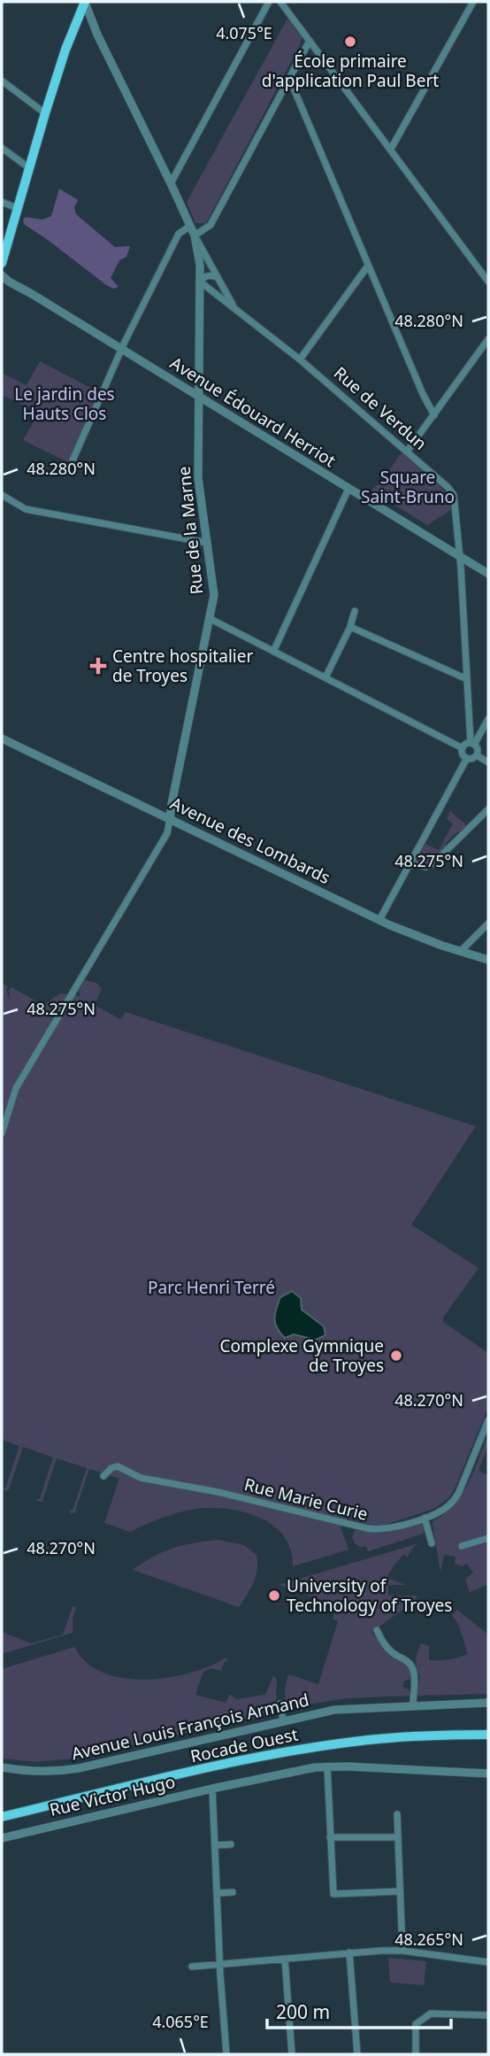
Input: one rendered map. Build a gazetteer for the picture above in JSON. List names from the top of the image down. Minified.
{"streets":{"main road":["Rocade Ouest"],"street":["Rue de Verdun","Avenue Édouard Herriot","Rue de la Marne","Avenue des Lombards","Rue Marie Curie","Avenue Louis François Armand","Rue Victor Hugo"]},"crossings":[["Rue de Verdun","Avenue Édouard Herriot"],["Rue de Verdun","Rue de la Marne"],["Avenue Édouard Herriot","Rue de la Marne"],["Rue de la Marne","Avenue des Lombards"]],"parks":["Le jardin des Hauts Clos","Square Saint-Bruno","Parc Henri Terré"],"places":{"other":["École primaire d'application Paul Bert","Complexe Gymnique de Troyes","University of Technology of Troyes"],"health":["Centre hospitalier de Troyes"]},"scale_bar":"200 m","coordinates":["4.075°E","48.280°N","48.275°N","48.270°N","48.265°N","4.065°E"]}
